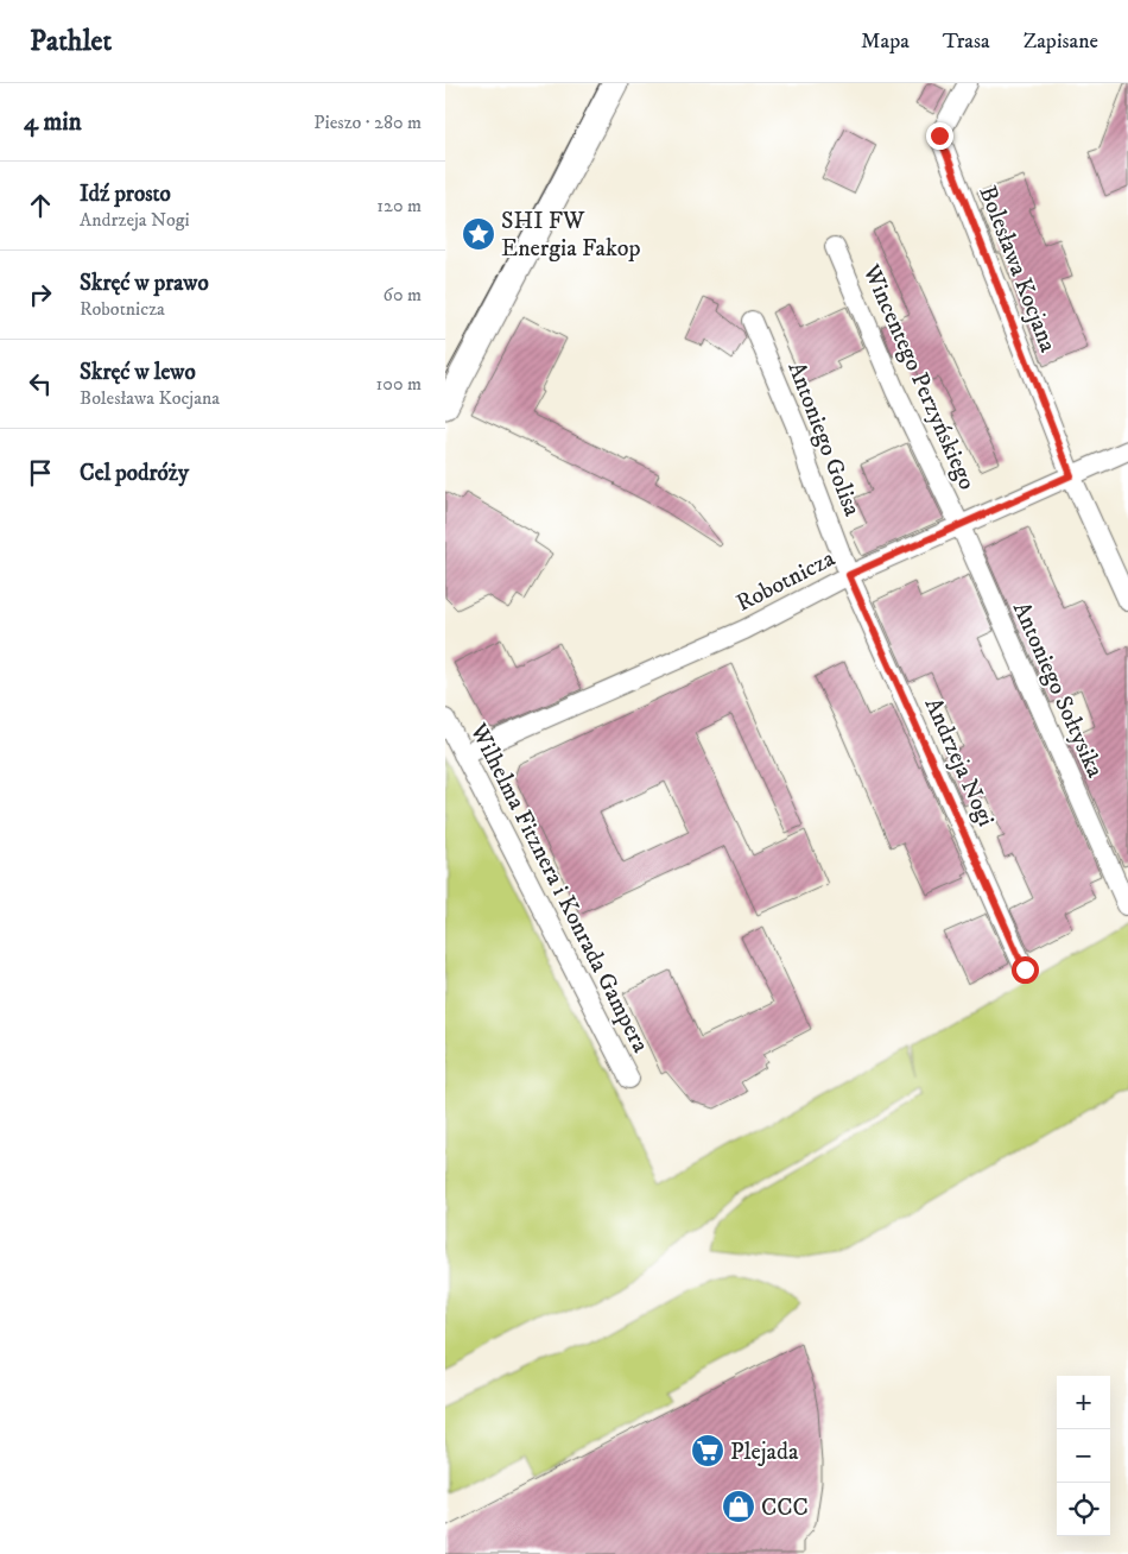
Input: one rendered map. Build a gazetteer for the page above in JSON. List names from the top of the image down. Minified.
{"streets":{"street":["Bolesława Kocjana","Wincentego Perzyńskiego","Antoniego Golisa","Robotnicza","Antoniego Sołtysika","Andrzeja Nogi","Wilhelma Fitznera i Konrada Gampera"]},"crossings":[["Bolesława Kocjana","Robotnicza"],["Wincentego Perzyńskiego","Robotnicza"],["Wincentego Perzyńskiego","Antoniego Sołtysika"],["Antoniego Golisa","Robotnicza"],["Antoniego Golisa","Andrzeja Nogi"],["Robotnicza","Antoniego Sołtysika"],["Robotnicza","Andrzeja Nogi"],["Robotnicza","Wilhelma Fitznera i Konrada Gampera"]],"places":{"place":["SHI FW Energia Fakop"],"supermarket":["Plejada"],"shop":["CCC"]},"page":{"header":"Pathlet","nav":["Mapa","Trasa","Zapisane"],"heading":["4 min","Pieszo · 280 m"],"list":[["Idź prosto","Andrzeja Nogi","120 m"],["Skręć w prawo","Robotnicza","60 m"],["Skręć w lewo","Bolesława Kocjana","100 m"],"Cel podróży"],"map_buttons":["+","−"]}}
